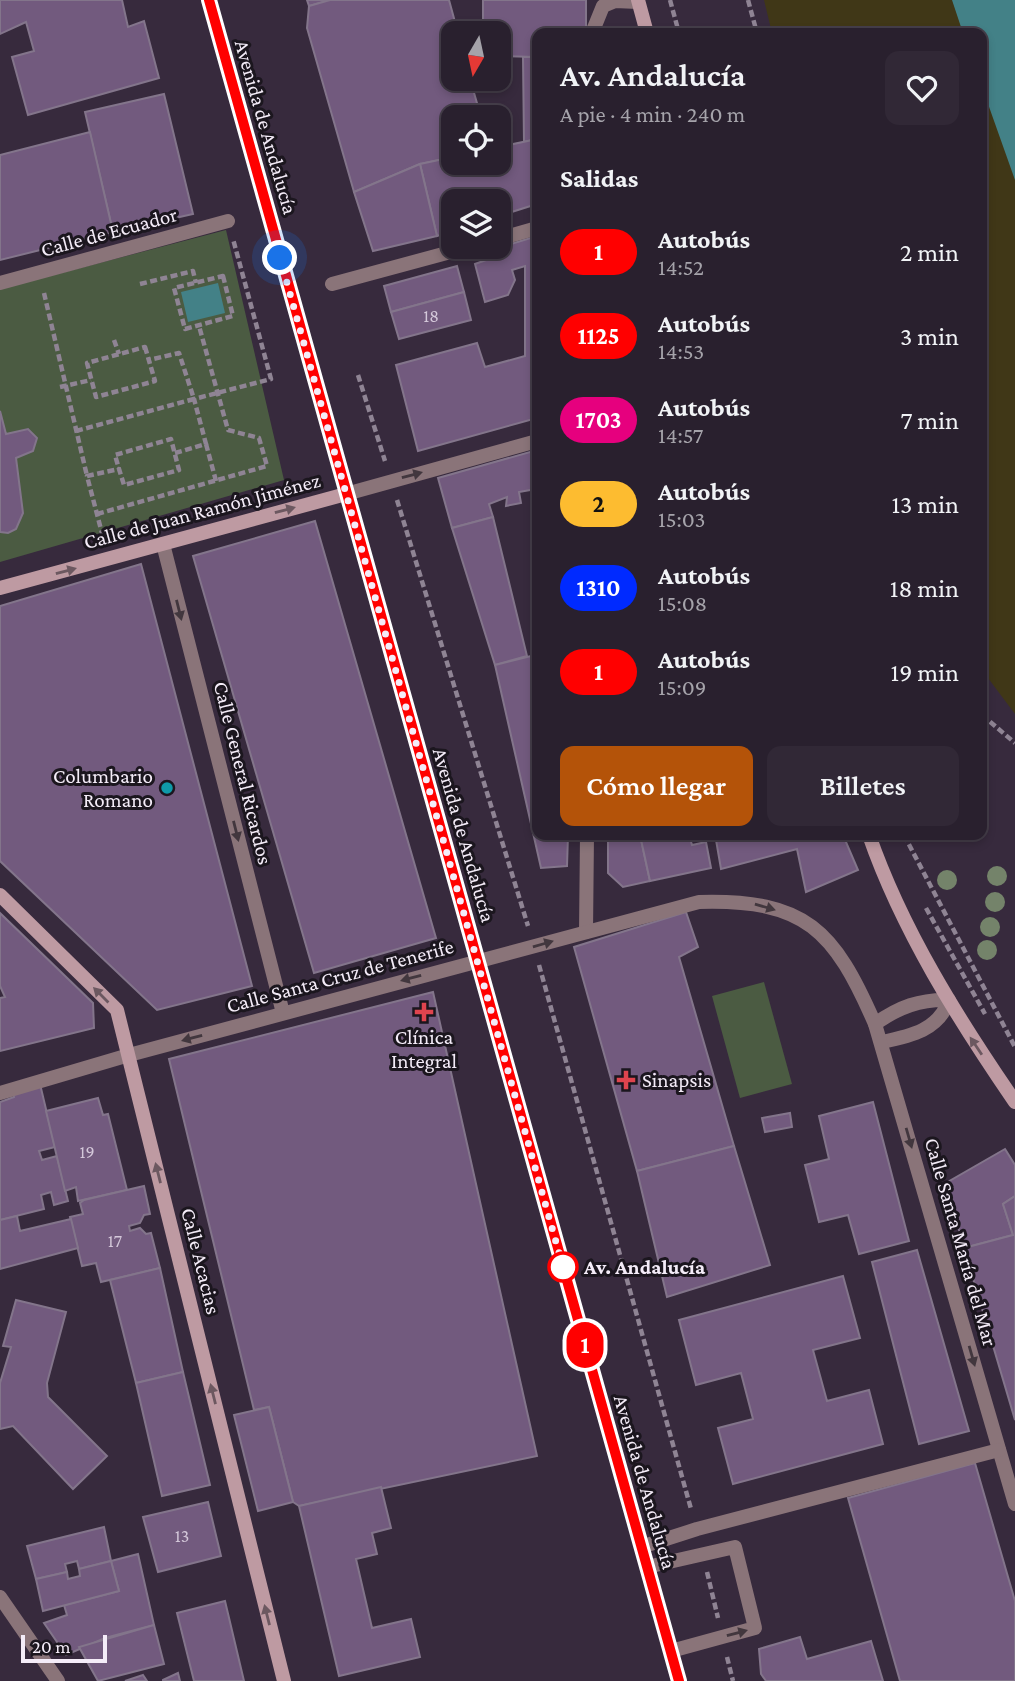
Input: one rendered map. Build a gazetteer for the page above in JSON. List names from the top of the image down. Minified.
{"streets":{"main road":["Avenida de Andalucía","Calle de Juan Ramón Jiménez","Calle Acacias"],"street":["Calle de Ecuador","Calle General Ricardos","Calle Santa Cruz de Tenerife","Calle Santa María del Mar"]},"crossings":[["Avenida de Andalucía","Calle de Juan Ramón Jiménez"],["Avenida de Andalucía","Calle Santa Cruz de Tenerife"],["Calle de Juan Ramón Jiménez","Calle General Ricardos"],["Calle General Ricardos","Calle Santa Cruz de Tenerife"],["Calle Santa Cruz de Tenerife","Calle Santa María del Mar"],["Calle Santa Cruz de Tenerife","Calle Acacias"]],"one_way":["Calle de Juan Ramón Jiménez","Calle General Ricardos","Calle Santa María del Mar","Calle Acacias"],"places":{"other":["Columbario Romano","Av. Andalucía"],"health":["Clínica Integral","Sinapsis"]},"lines":["bus line 1"],"house_numbers":["18","19","17","13"],"scale_bar":"20 m","north":"bottom","page":{"on_map":"1","heading":[["Av. Andalucía","A pie · 4 min · 240 m"],"Salidas"],"list":[{"mark":"1","name":"Autobús","note":"14:52","value":"2 min"},{"mark":"1125","name":"Autobús","note":"14:53","value":"3 min"},{"mark":"1703","name":"Autobús","note":"14:57","value":"7 min"},{"mark":"2","name":"Autobús","note":"15:03","value":"13 min"},{"mark":"1310","name":"Autobús","note":"15:08","value":"18 min"},{"mark":"1","name":"Autobús","note":"15:09","value":"19 min"}],"buttons":["Cómo llegar","Billetes"],"scale":"20 m"}}
